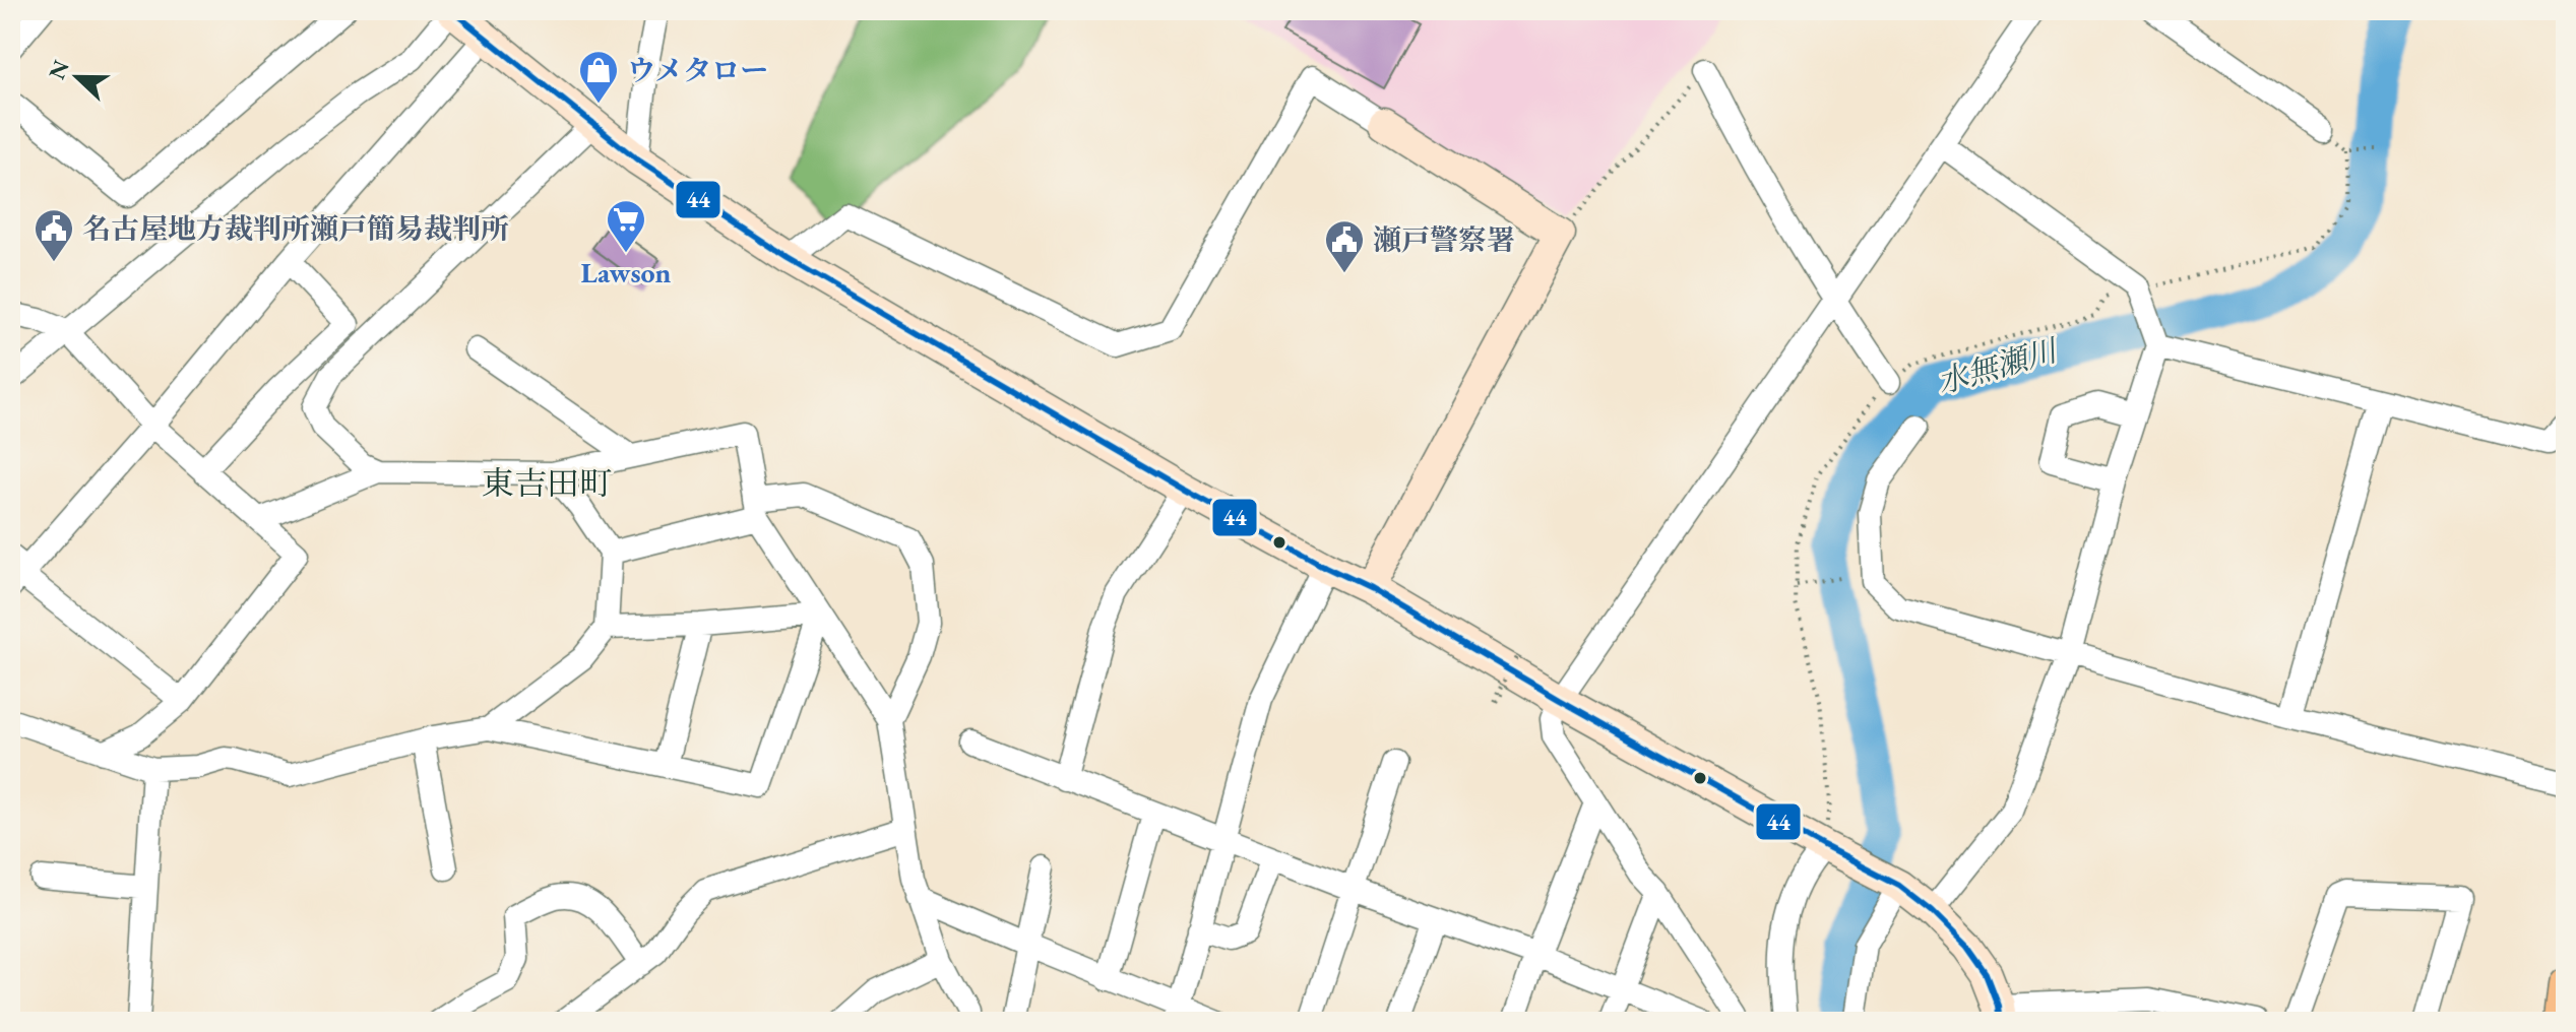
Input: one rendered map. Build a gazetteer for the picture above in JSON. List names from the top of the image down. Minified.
{"districts":["東吉田町"],"water":["水無瀬川"],"places":{"shop":["ウメタロー"],"supermarket":["Lawson"],"public building":["名古屋地方裁判所瀬戸簡易裁判所","瀬戸警察署"]},"lines":["transit line 44"],"north":"left"}
